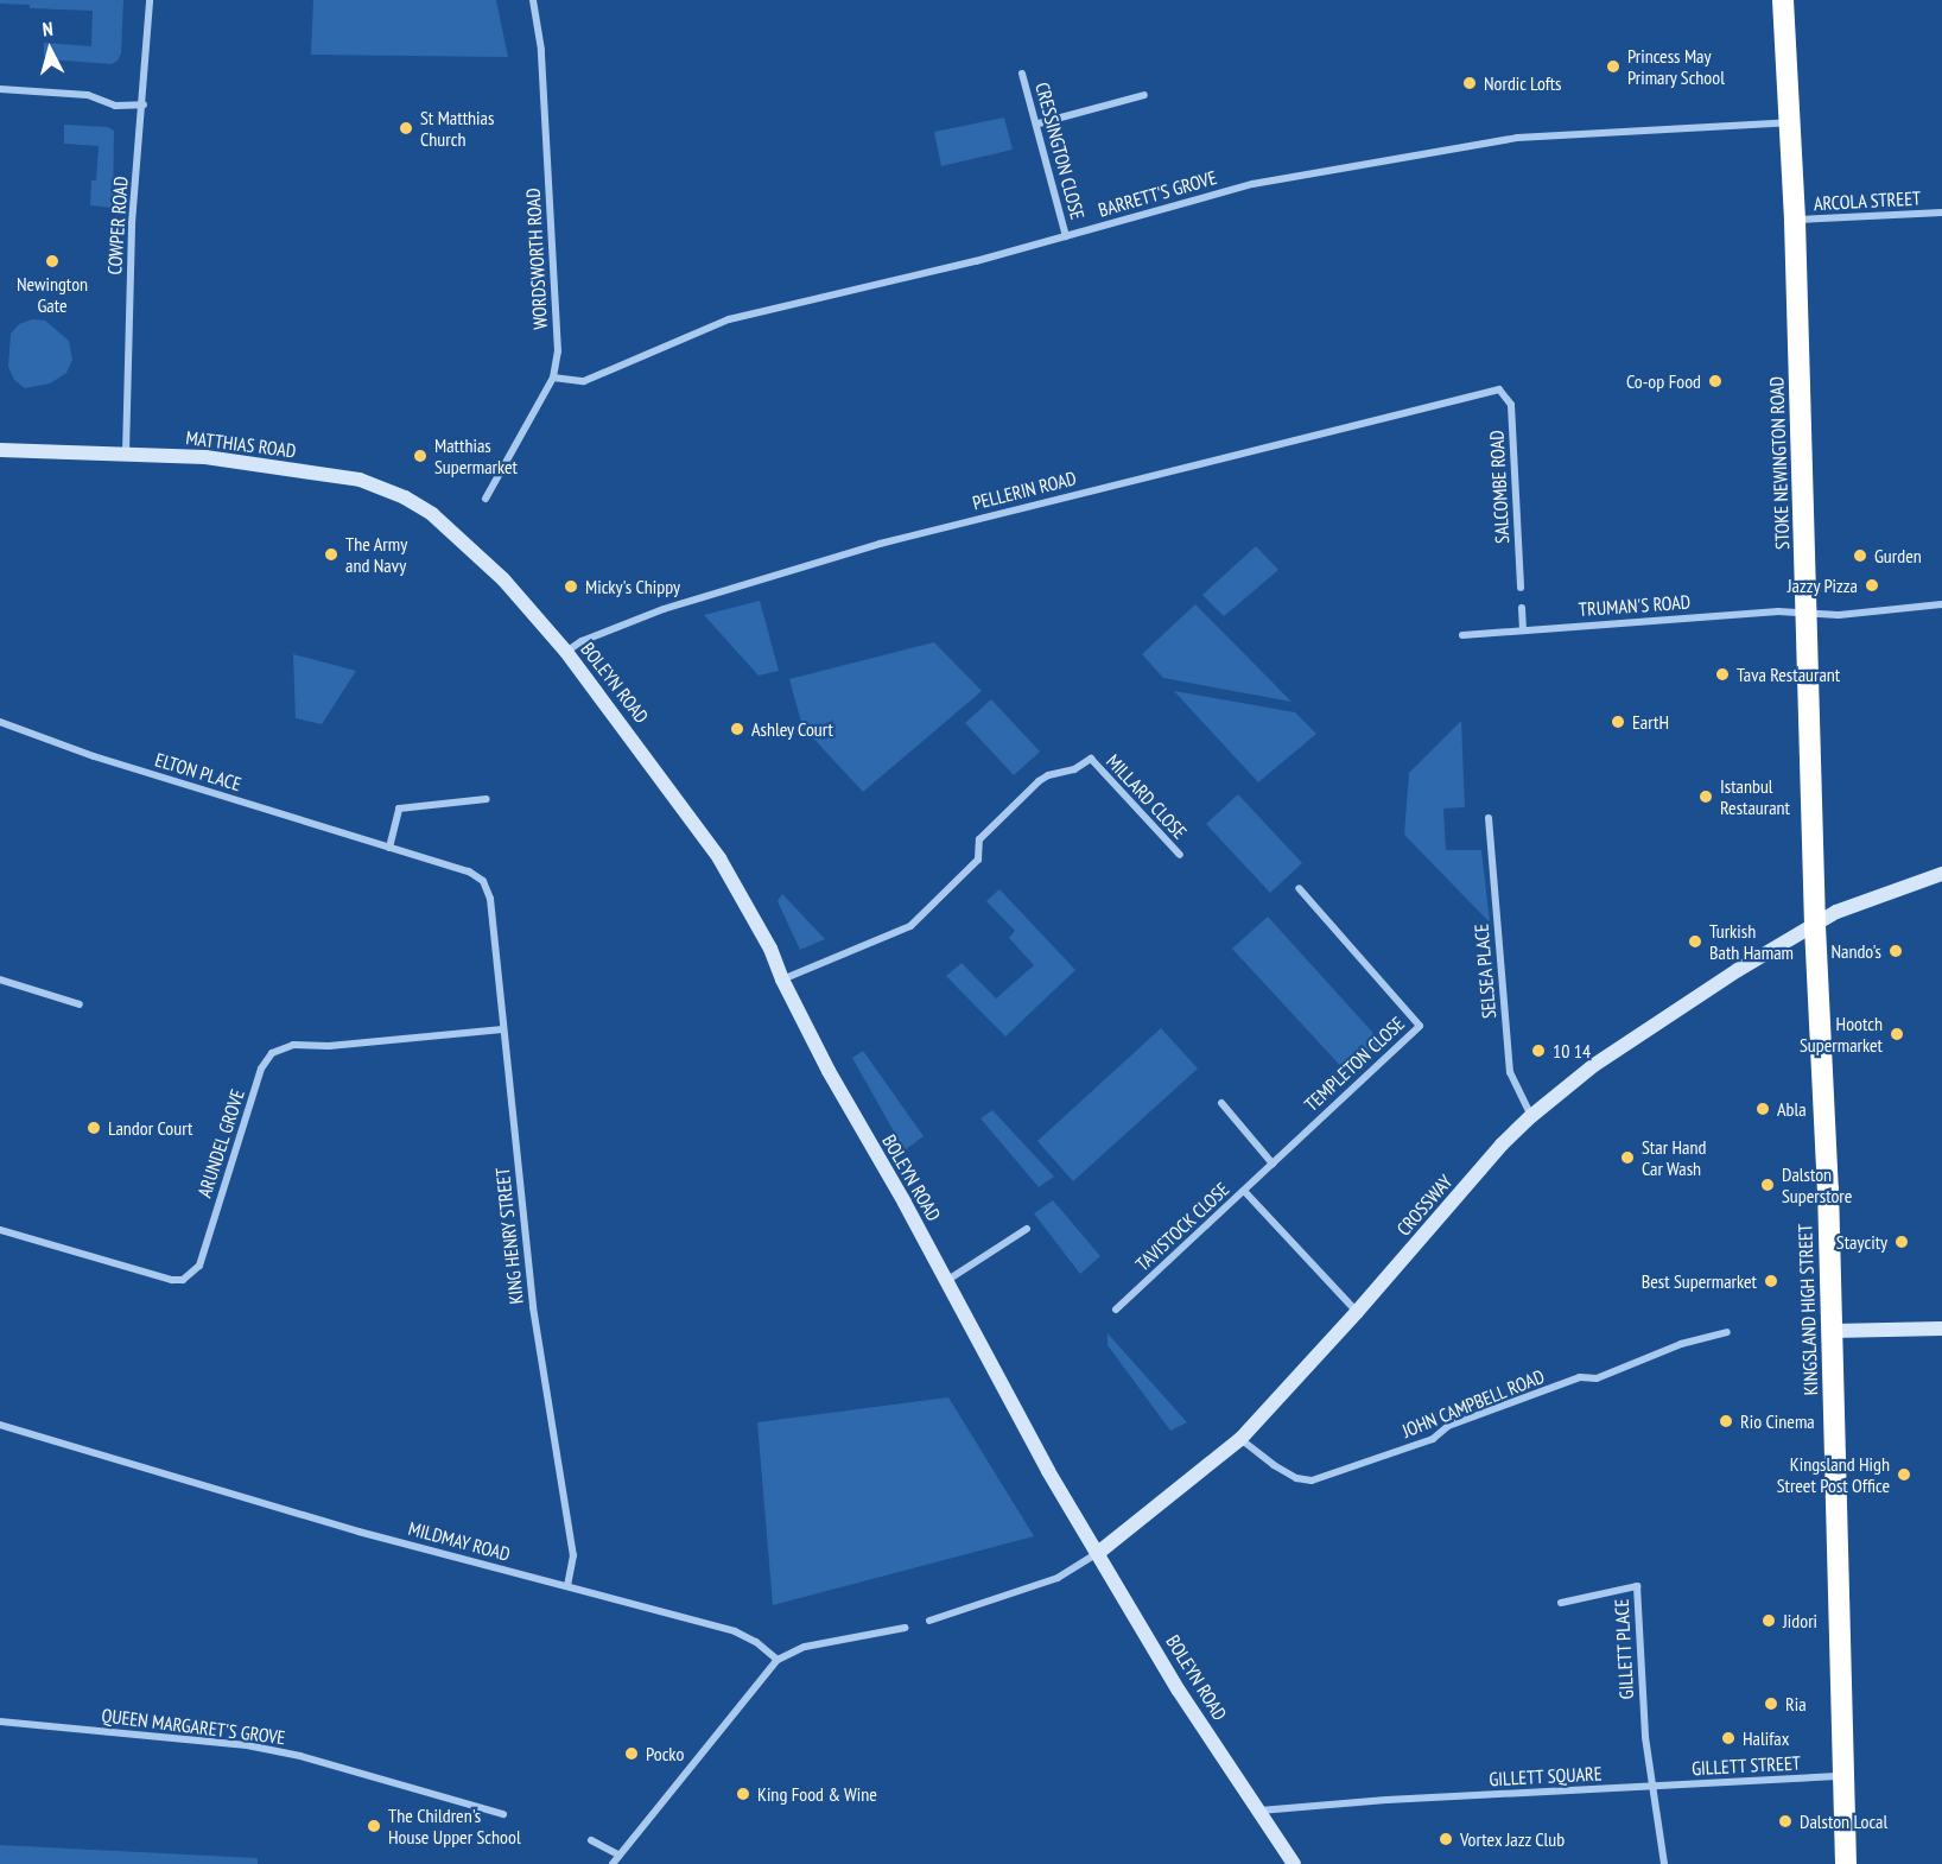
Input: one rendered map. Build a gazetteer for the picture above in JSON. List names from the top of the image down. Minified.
{"streets":{"highway":["STOKE NEWINGTON ROAD","KINGSLAND HIGH STREET"],"street":["CRESSINGTON CLOSE","BARRETT'S GROVE","ARCOLA STREET","COWPER ROAD","WORDSWORTH ROAD","MATTHIAS ROAD","SALCOMBE ROAD","PELLERIN ROAD","TRUMAN'S ROAD","BOLEYN ROAD","ELTON PLACE","MILLARD CLOSE","SELSEA PLACE","TEMPLETON CLOSE","ARUNDEL GROVE","CROSSWAY","TAVISTOCK CLOSE","KING HENRY STREET","JOHN CAMPBELL ROAD","MILDMAY ROAD","GILLETT PLACE","QUEEN MARGARET'S GROVE","GILLETT STREET","GILLETT SQUARE"]},"crossings":[["CRESSINGTON CLOSE","BARRETT'S GROVE"],["BARRETT'S GROVE","WORDSWORTH ROAD"],["BARRETT'S GROVE","STOKE NEWINGTON ROAD"],["ARCOLA STREET","STOKE NEWINGTON ROAD"],["COWPER ROAD","MATTHIAS ROAD"],["MATTHIAS ROAD","BOLEYN ROAD"],["STOKE NEWINGTON ROAD","TRUMAN'S ROAD"],["STOKE NEWINGTON ROAD","CROSSWAY"],["STOKE NEWINGTON ROAD","KINGSLAND HIGH STREET"],["SALCOMBE ROAD","PELLERIN ROAD"],["PELLERIN ROAD","BOLEYN ROAD"],["BOLEYN ROAD","MILLARD CLOSE"],["BOLEYN ROAD","CROSSWAY"],["BOLEYN ROAD","GILLETT SQUARE"],["ELTON PLACE","KING HENRY STREET"],["SELSEA PLACE","CROSSWAY"],["TEMPLETON CLOSE","TAVISTOCK CLOSE"],["ARUNDEL GROVE","KING HENRY STREET"],["CROSSWAY","TAVISTOCK CLOSE"],["CROSSWAY","KINGSLAND HIGH STREET"],["CROSSWAY","JOHN CAMPBELL ROAD"],["KING HENRY STREET","MILDMAY ROAD"],["KINGSLAND HIGH STREET","GILLETT STREET"],["GILLETT PLACE","GILLETT STREET"],["GILLETT PLACE","GILLETT SQUARE"],["GILLETT STREET","GILLETT SQUARE"]],"places":["Princess May Primary School","Nordic Lofts","St Matthias Church","Newington Gate","Co-op Food","Matthias Supermarket","The Army and Navy","Gurden","Jazzy Pizza","Micky's Chippy","Tava Restaurant","EartH","Ashley Court","Istanbul Restaurant","Turkish Bath Hamam","Nando's","Hootch Supermarket","10 14","Abla","Landor Court","Star Hand Car Wash","Dalston Superstore","Staycity","Best Supermarket","Rio Cinema","Kingsland High Street Post Office","Jidori","Ria","Halifax","Pocko","King Food & Wine","Dalston Local","The Children's House Upper School","Vortex Jazz Club"],"north":"top"}
